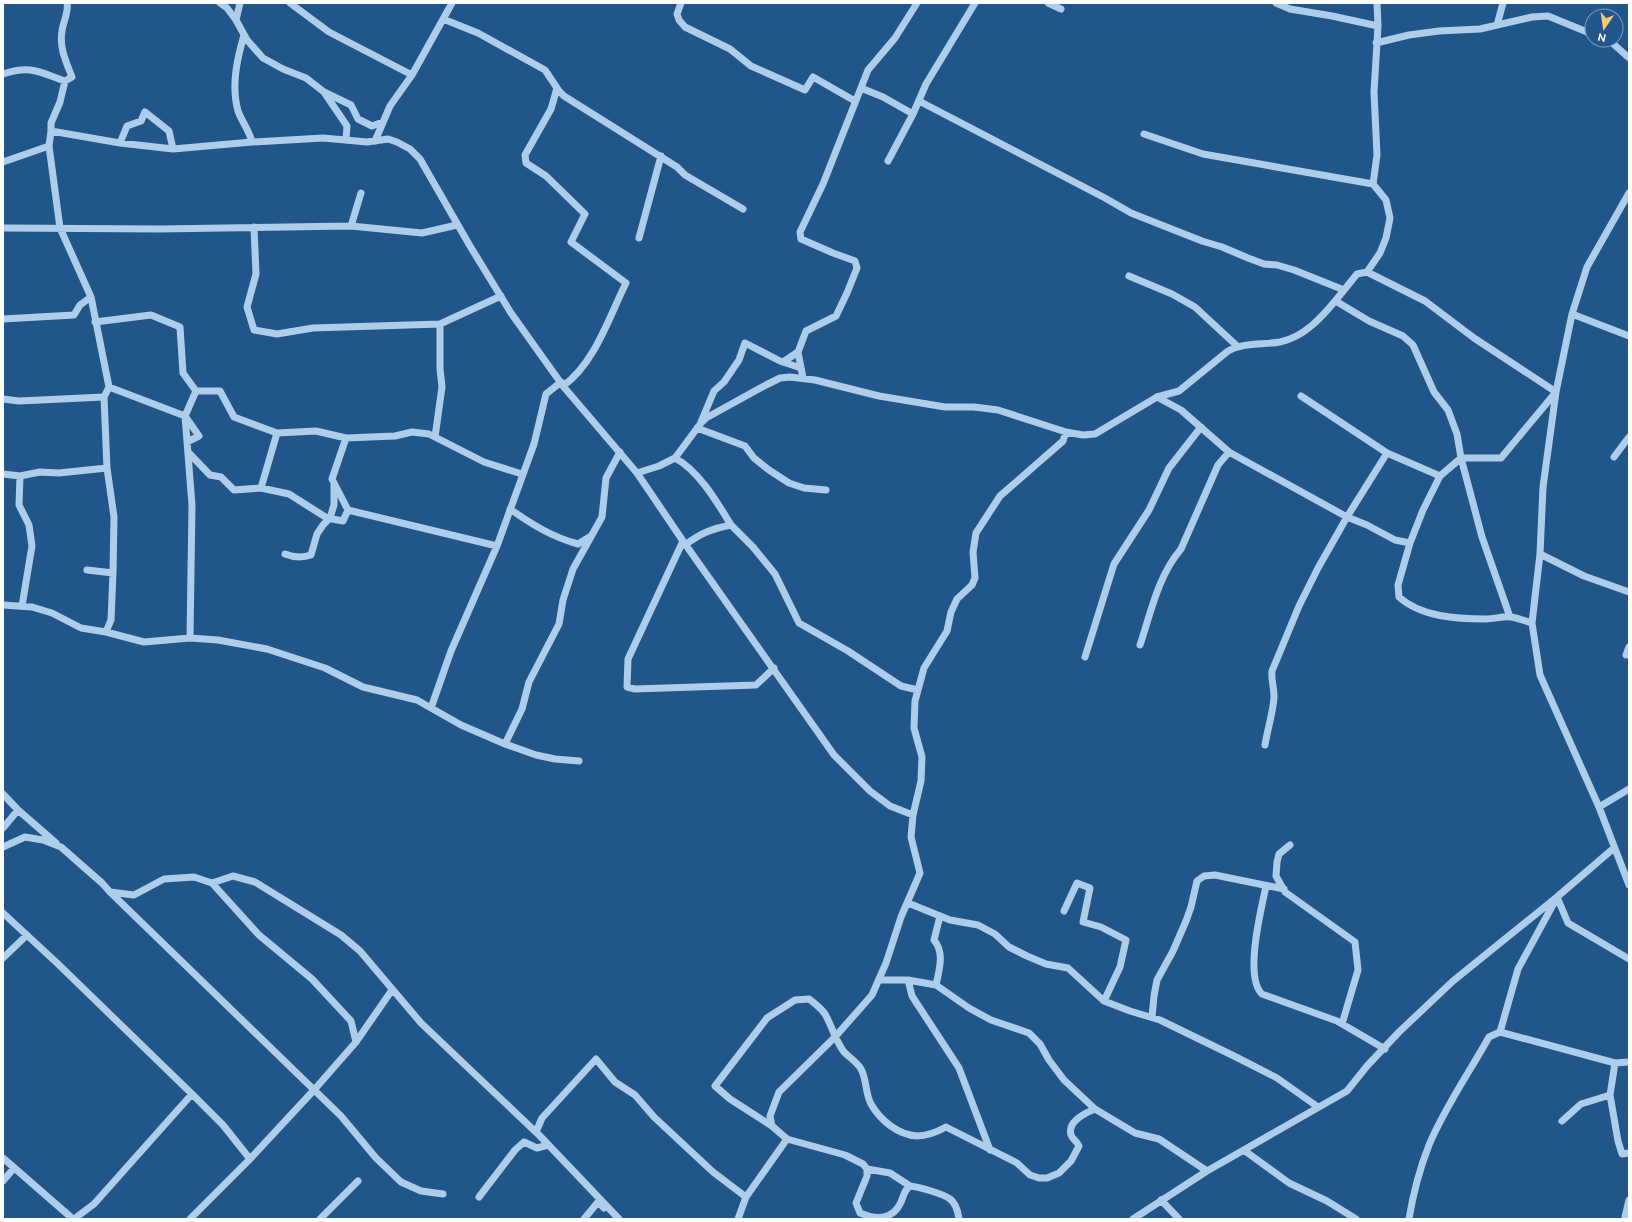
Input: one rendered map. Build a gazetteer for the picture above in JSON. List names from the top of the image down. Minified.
{"north":"bottom"}
